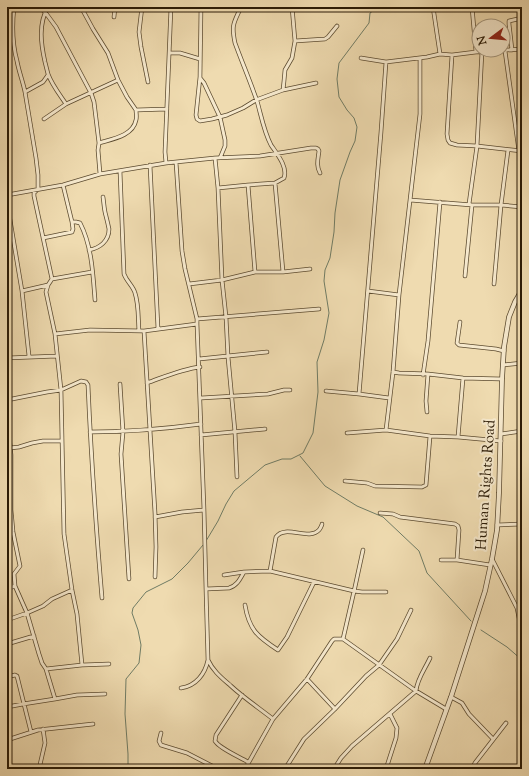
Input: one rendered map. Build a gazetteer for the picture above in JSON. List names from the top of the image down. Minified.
{"streets":{"street":["Human Rights Road"]},"north":"left"}
